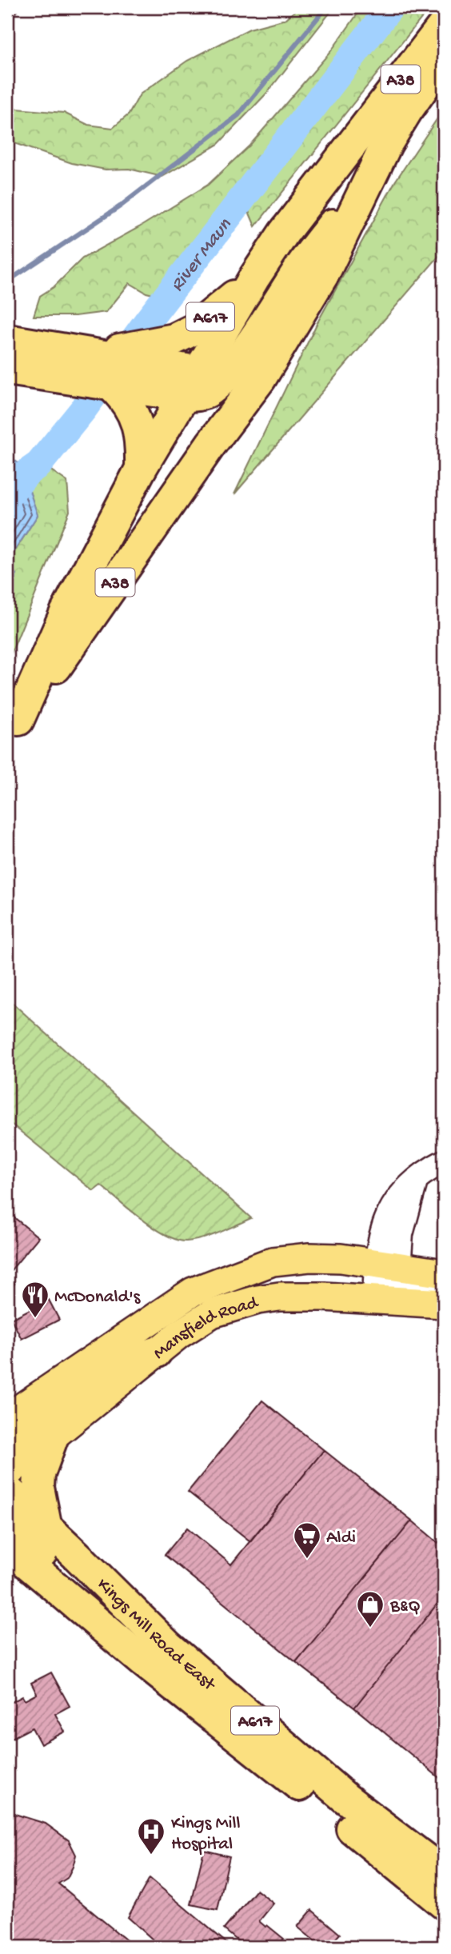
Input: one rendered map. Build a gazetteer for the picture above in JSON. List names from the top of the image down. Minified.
{"streets":{"highway":["A38","A617","Kings Mill Road East"],"main road":["Mansfield Road"]},"crossings":[["A38","A617"]],"water":["River Maun"],"places":{"restaurant":["McDonald's"],"supermarket":["Aldi"],"shop":["B&Q"],"hospital":["Kings Mill Hospital"]}}
